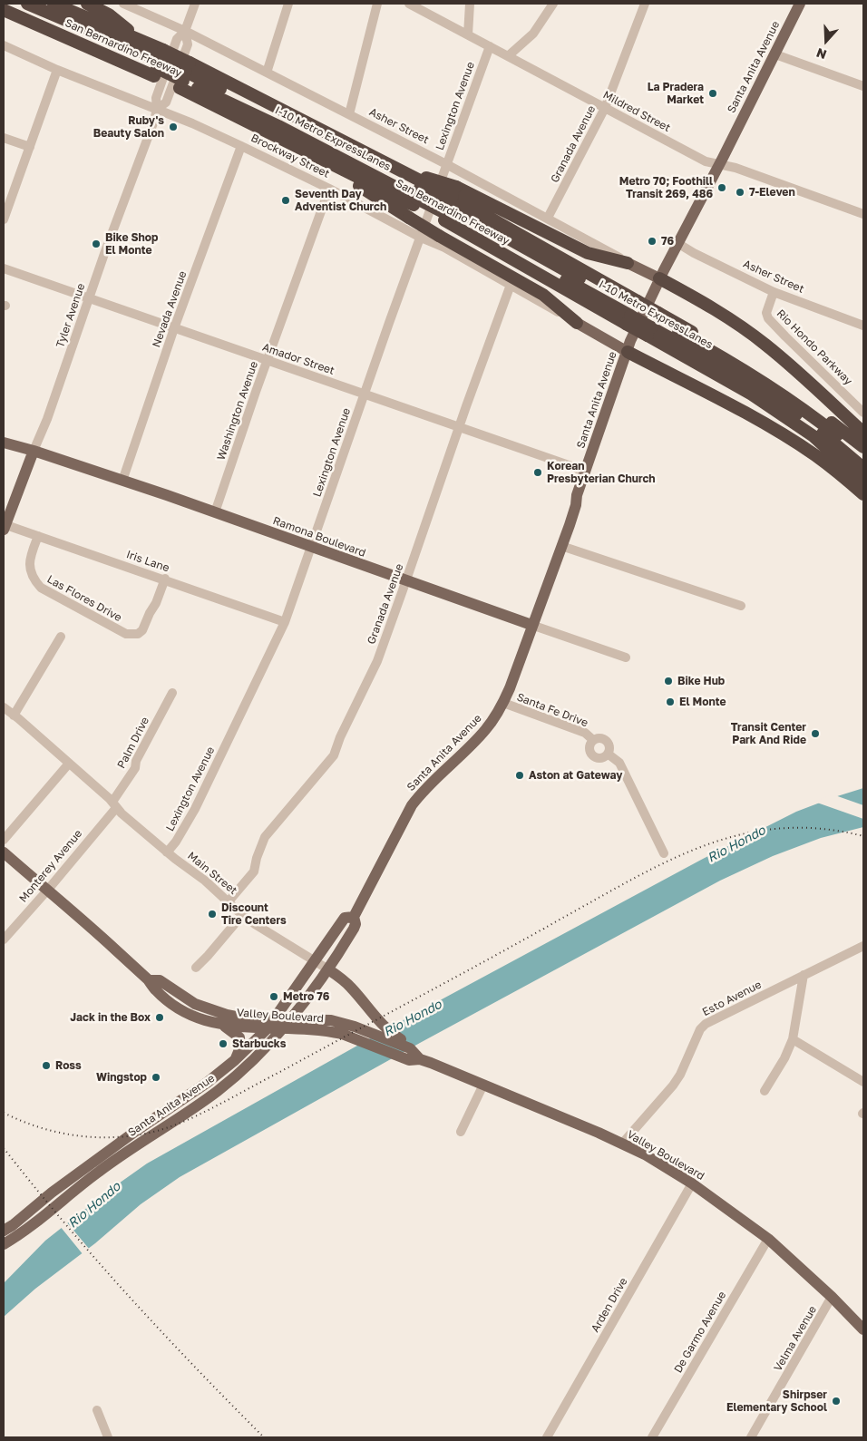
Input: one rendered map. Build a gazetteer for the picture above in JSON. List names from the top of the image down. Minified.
{"streets":{"highway":["San Bernardino Freeway","I-10 Metro ExpressLanes"],"main road":["Santa Anita Avenue","Asher Street","Brockway Street","Tyler Avenue","Ramona Boulevard","Main Street","Valley Boulevard"],"street":["Lexington Avenue","Mildred Street","Granada Avenue","Nevada Avenue","Rio Hondo Parkway","Amador Street","Washington Avenue","Iris Lane","Las Flores Drive","Santa Fe Drive","Palm Drive","Monterey Avenue","Esto Avenue","Arden Drive","De Garmo Avenue","Velma Avenue"]},"crossings":[["San Bernardino Freeway","I-10 Metro ExpressLanes"],["Santa Anita Avenue","Mildred Street"],["Santa Anita Avenue","Asher Street"],["Santa Anita Avenue","Brockway Street"],["Santa Anita Avenue","Amador Street"],["Santa Anita Avenue","Ramona Boulevard"],["Santa Anita Avenue","Santa Fe Drive"],["Santa Anita Avenue","Main Street"],["Santa Anita Avenue","Valley Boulevard"],["Lexington Avenue","Mildred Street"],["Lexington Avenue","Asher Street"],["Lexington Avenue","Brockway Street"],["Lexington Avenue","Amador Street"],["Lexington Avenue","Ramona Boulevard"],["Lexington Avenue","Iris Lane"],["Lexington Avenue","Main Street"],["Mildred Street","Granada Avenue"],["Asher Street","Granada Avenue"],["Asher Street","Tyler Avenue"],["Asher Street","Rio Hondo Parkway"],["Granada Avenue","Brockway Street"],["Granada Avenue","Amador Street"],["Granada Avenue","Ramona Boulevard"],["Granada Avenue","Main Street"],["Brockway Street","Nevada Avenue"],["Brockway Street","Tyler Avenue"],["Brockway Street","Washington Avenue"],["Nevada Avenue","Amador Street"],["Nevada Avenue","Ramona Boulevard"],["Tyler Avenue","Amador Street"],["Tyler Avenue","Ramona Boulevard"],["Tyler Avenue","Iris Lane"],["Amador Street","Washington Avenue"],["Washington Avenue","Ramona Boulevard"],["Iris Lane","Las Flores Drive"],["Palm Drive","Monterey Avenue"],["Palm Drive","Main Street"],["Monterey Avenue","Main Street"],["Monterey Avenue","Valley Boulevard"],["Main Street","Valley Boulevard"],["Esto Avenue","Valley Boulevard"],["Valley Boulevard","Arden Drive"],["Valley Boulevard","De Garmo Avenue"],["Valley Boulevard","Velma Avenue"]],"water":["Rio Hondo"],"places":["La Pradera Market","Ruby's Beauty Salon","Metro 70; Foothill Transit 269, 486","7-Eleven","Seventh Day Adventist Church","76","Bike Shop El Monte","Korean Presbyterian Church","Bike Hub","El Monte","Transit Center Park And Ride","Aston at Gateway","Discount Tire Centers","Metro 76","Jack in the Box","Starbucks","Ross","Wingstop","Shirpser Elementary School"],"north":"bottom"}
